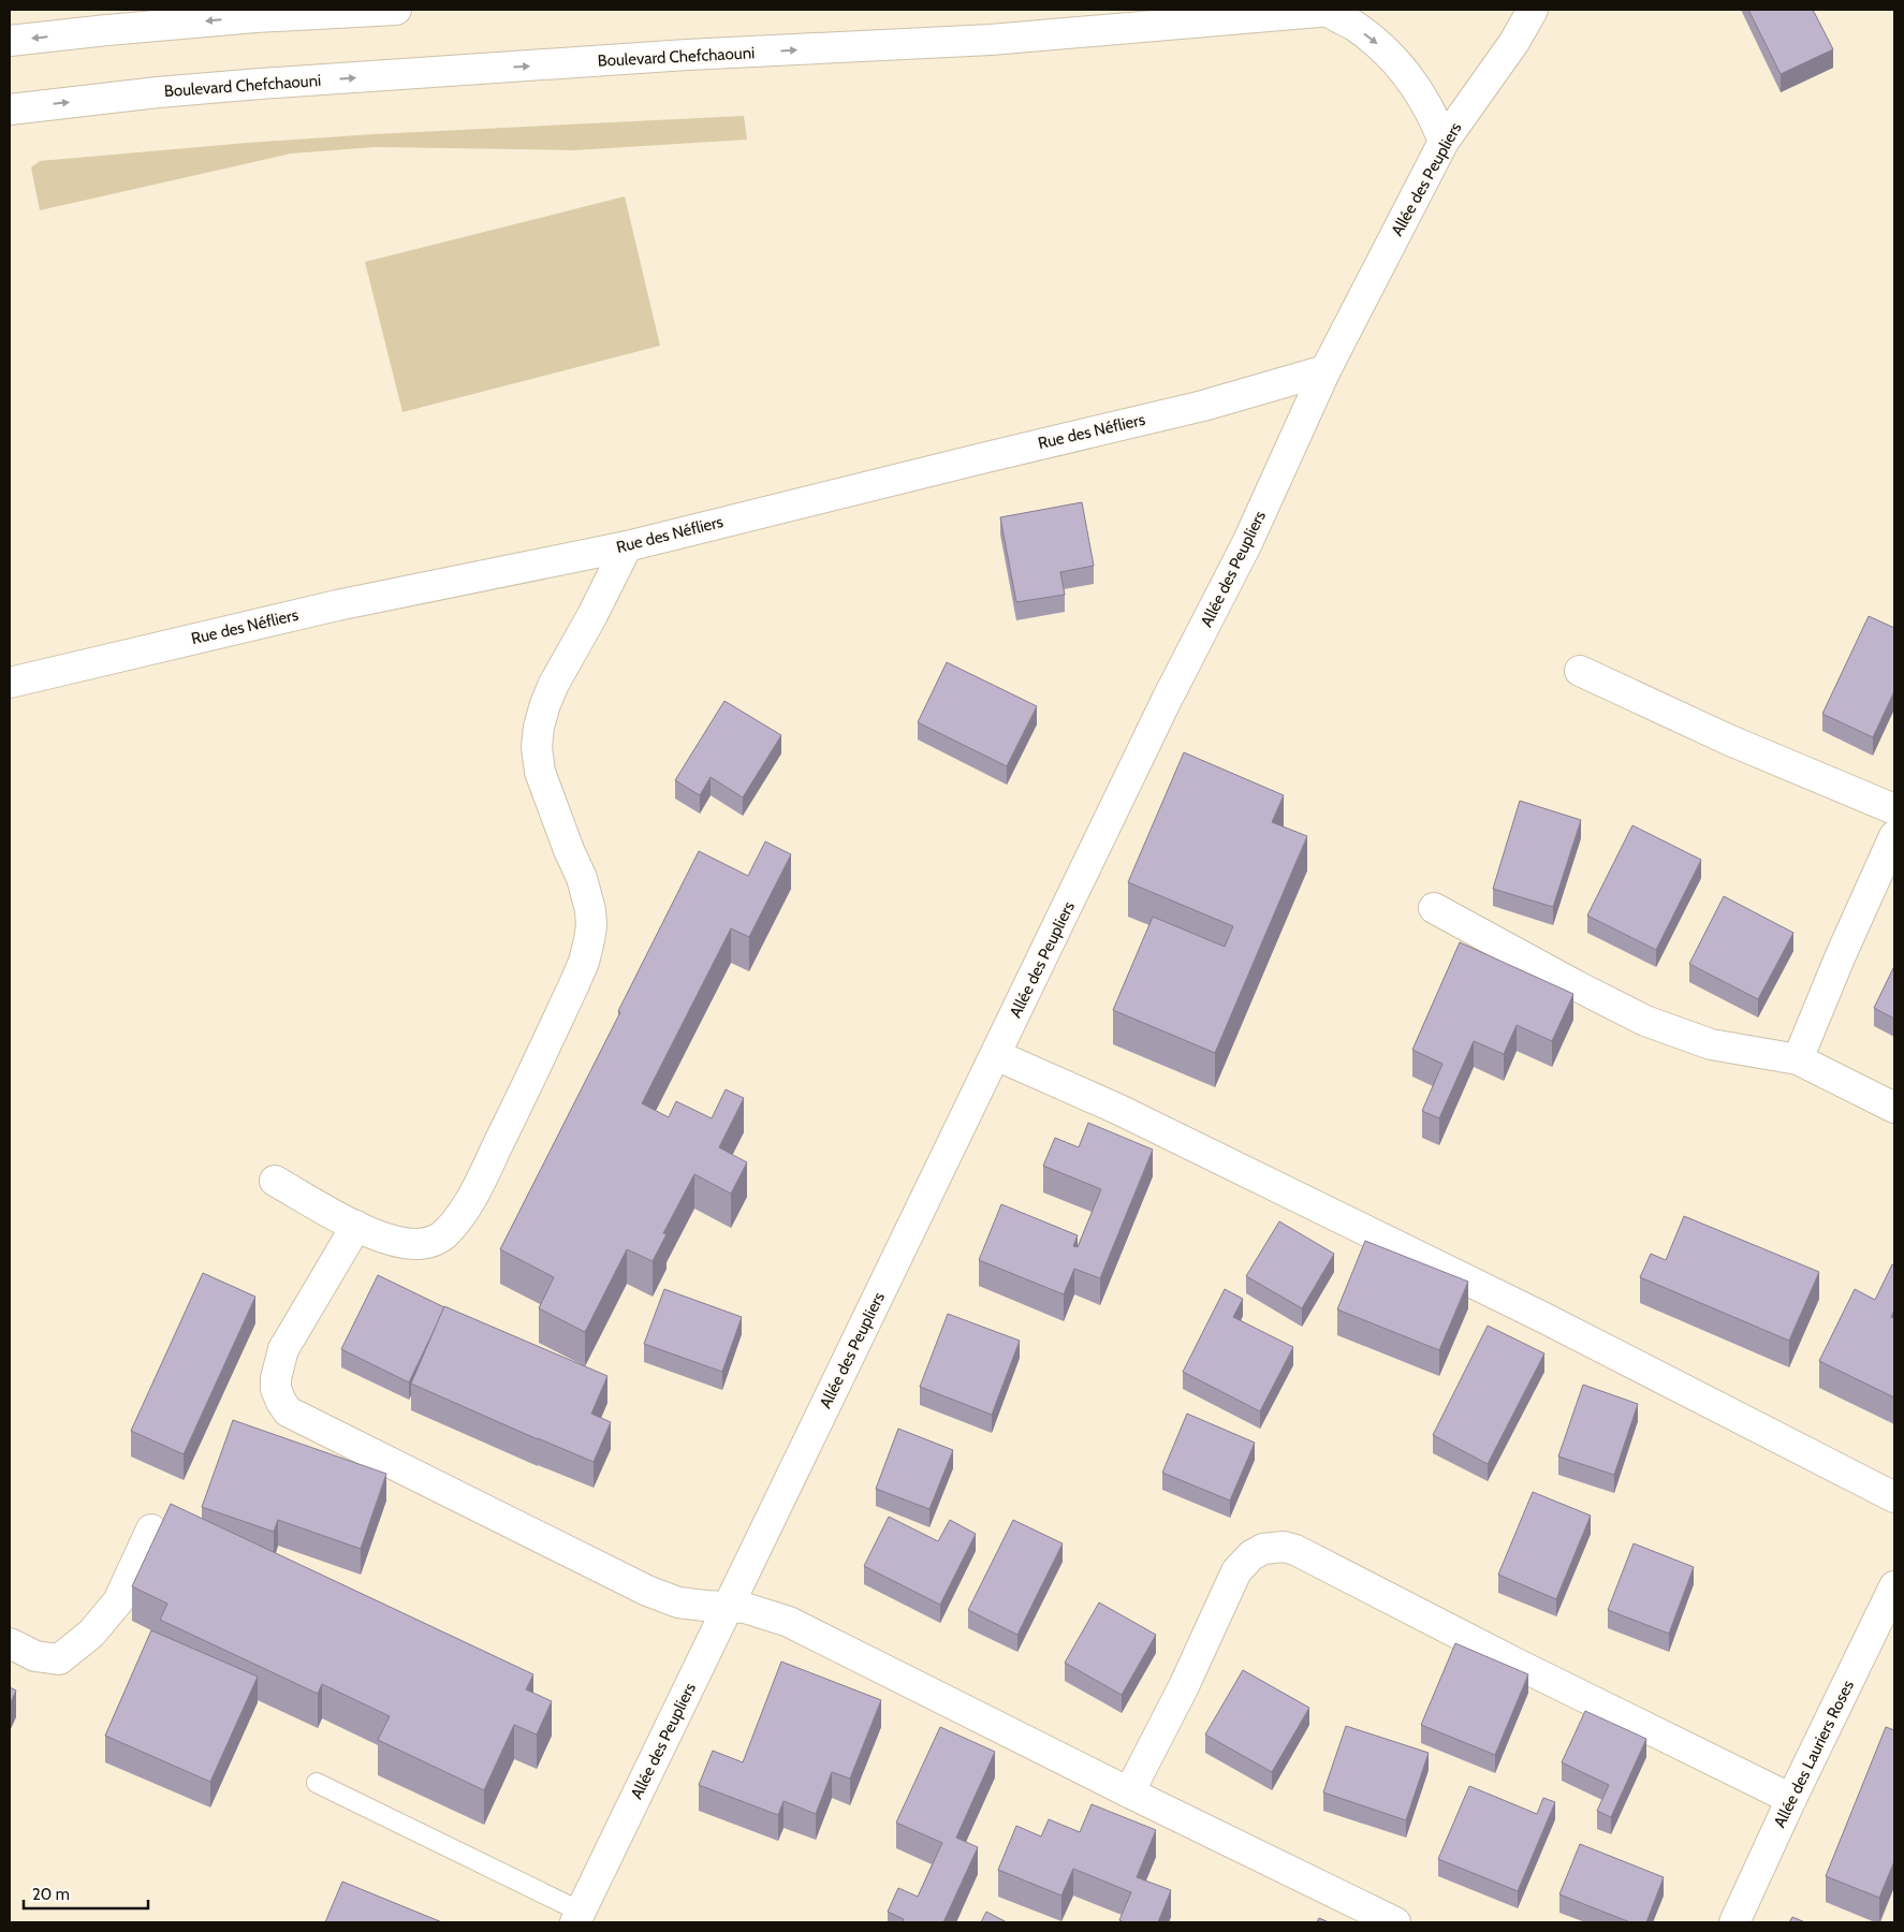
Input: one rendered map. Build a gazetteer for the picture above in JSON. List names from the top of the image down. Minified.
{"streets":{"street":["Boulevard Chefchaouni","Allée des Peupliers","Rue des Néfliers","Allée des Lauriers Roses"]},"crossings":[["Allée des Peupliers","Rue des Néfliers"]],"one_way":["Boulevard Chefchaouni"],"scale_bar":"20 m"}
